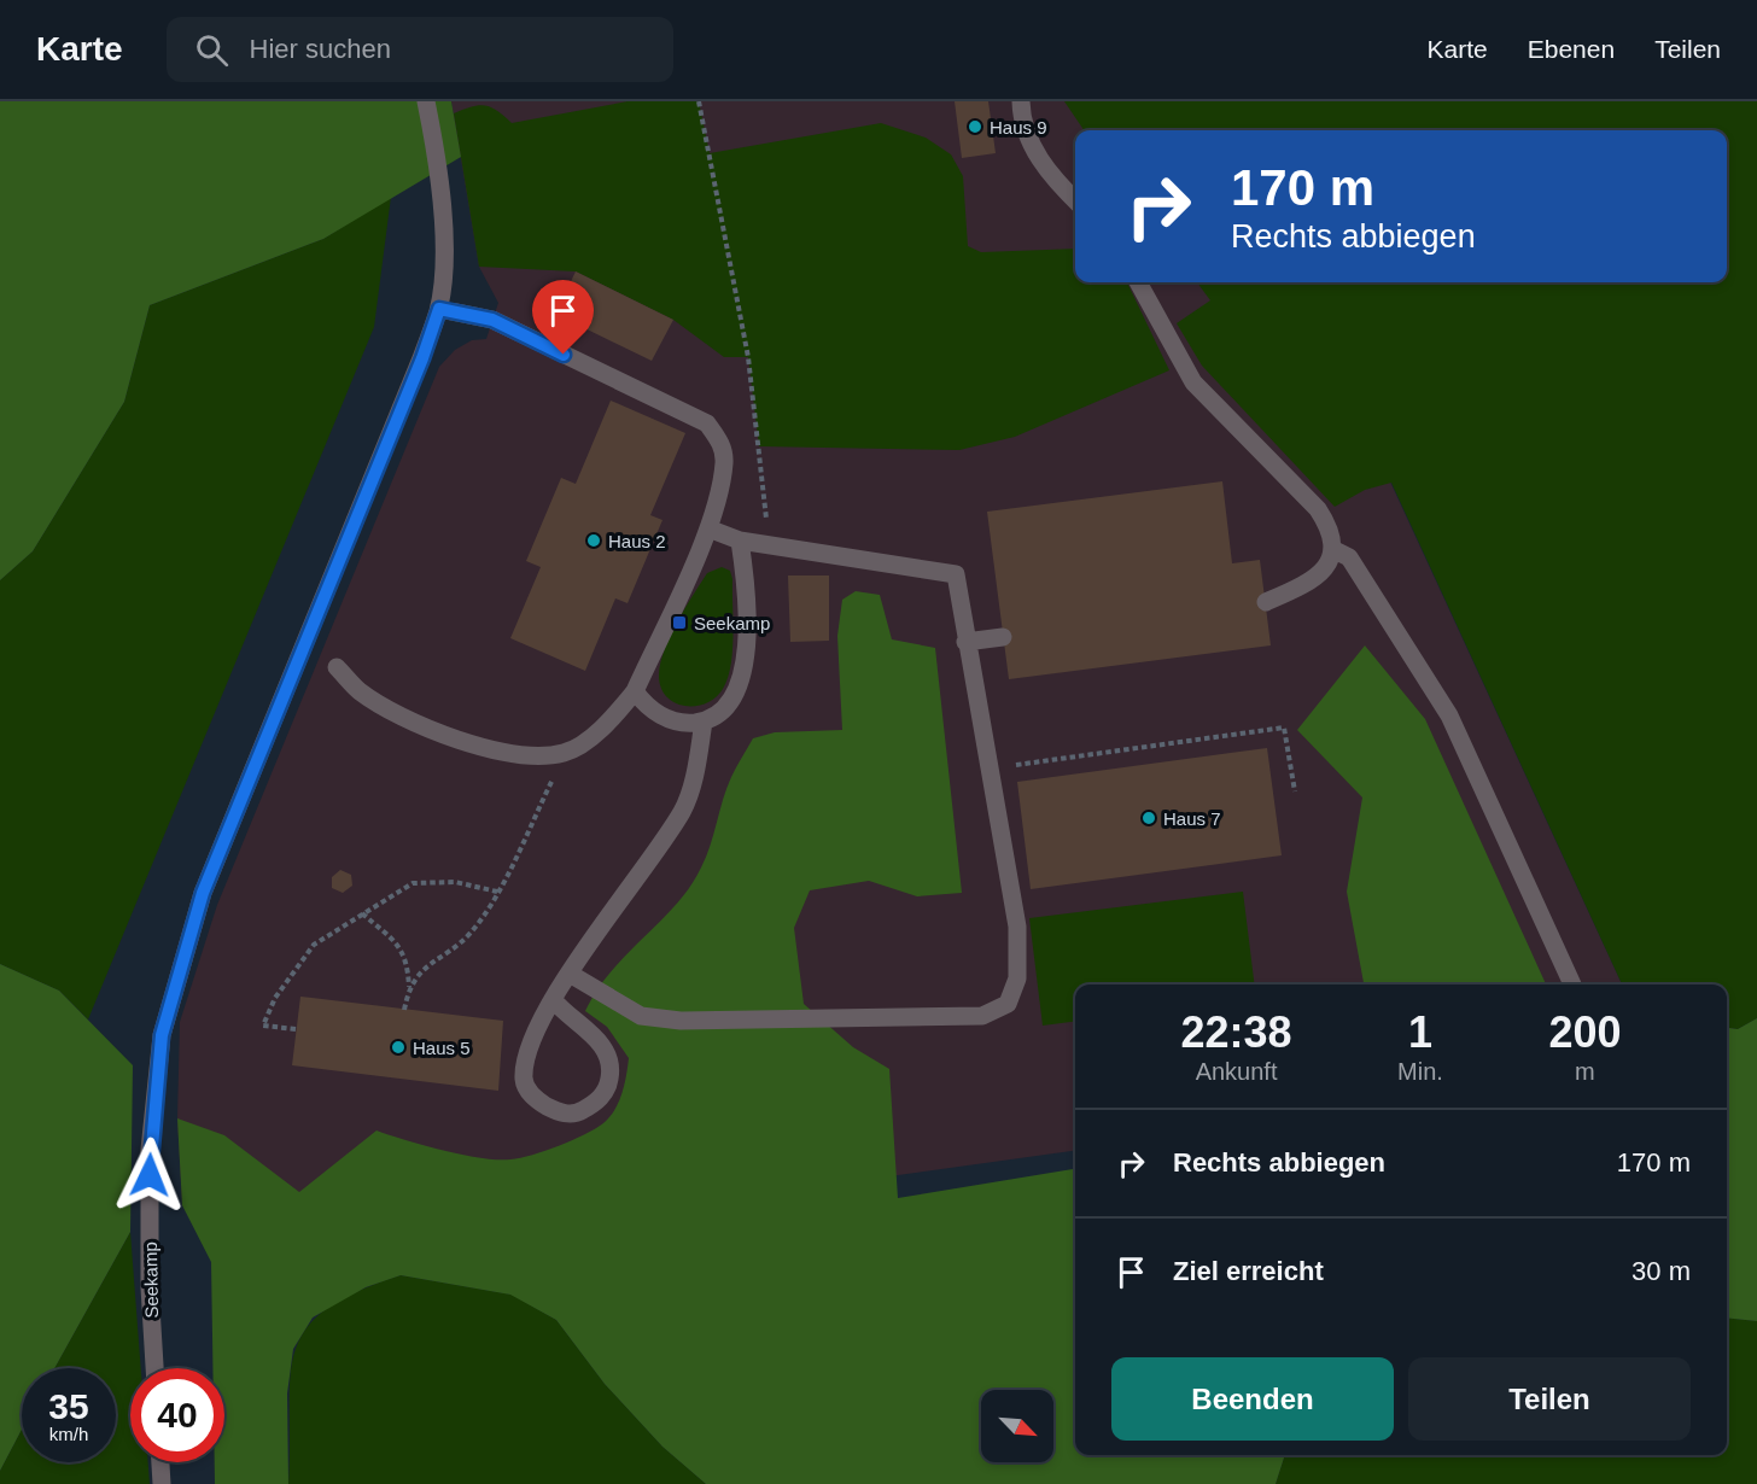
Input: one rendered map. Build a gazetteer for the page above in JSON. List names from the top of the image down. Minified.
{"streets":{"street":["Seekamp"]},"places":{"other":["Haus 9","Haus 2","Haus 7","Haus 5"],"transit":["Seekamp"]},"north":"bottom right","page":{"header":"Karte","search":"Hier suchen","nav":["Karte","Ebenen","Teilen"],"turn":["170 m","Rechts abbiegen"],"eta":["22:38","Ankunft","1","Min.","200","m"],"list":[{"name":"Rechts abbiegen","value":"170 m"},{"name":"Ziel erreicht","value":"30 m"}],"buttons":["Beenden","Teilen"],"speed":"35 km/h","limit":"40"}}
